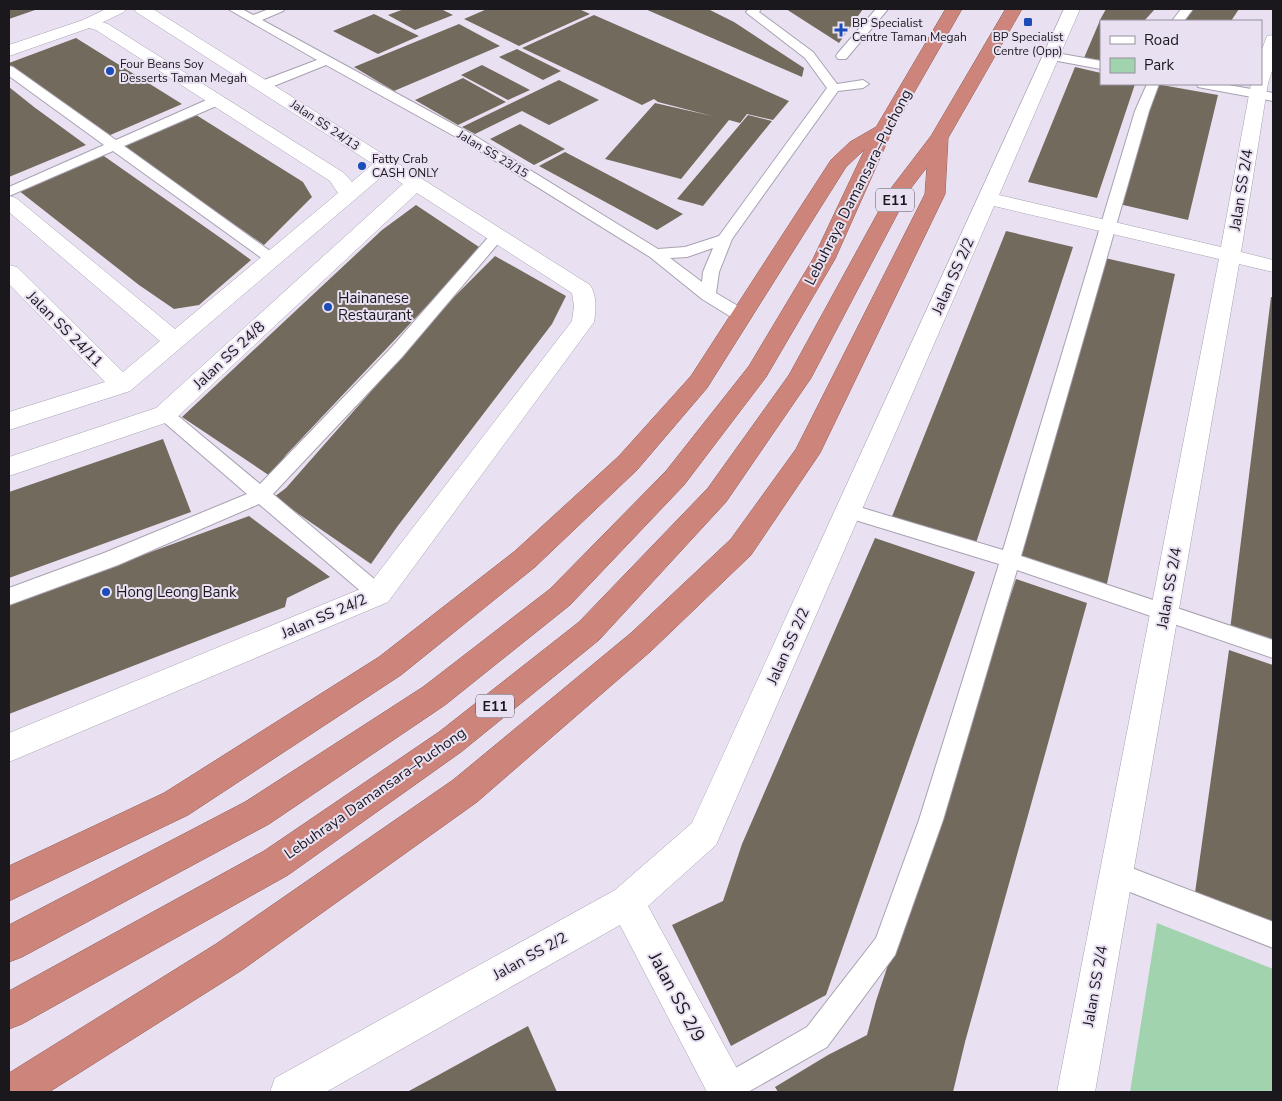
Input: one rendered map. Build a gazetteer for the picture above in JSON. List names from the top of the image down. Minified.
{"streets":{"highway":["Lebuhraya Damansara–Puchong","E11"],"street":["Jalan SS 24/13","Jalan SS 2/4","Jalan SS 2/2","Jalan SS 24/11","Jalan SS 24/8","Jalan SS 24/2","Jalan SS 2/9"],"lane":["Jalan SS 23/15"]},"crossings":[["Jalan SS 24/13","Jalan SS 24/8"],["Jalan SS 24/13","Jalan SS 24/2"],["Jalan SS 2/2","Jalan SS 2/9"]],"places":{"transit":["BP Specialist Centre (Opp)"],"health":["BP Specialist Centre Taman Megah"],"other":["Four Beans Soy Desserts Taman Megah","Fatty Crab CASH ONLY","Hainanese Restaurant","Hong Leong Bank"]},"legend":["Road","Park"]}
